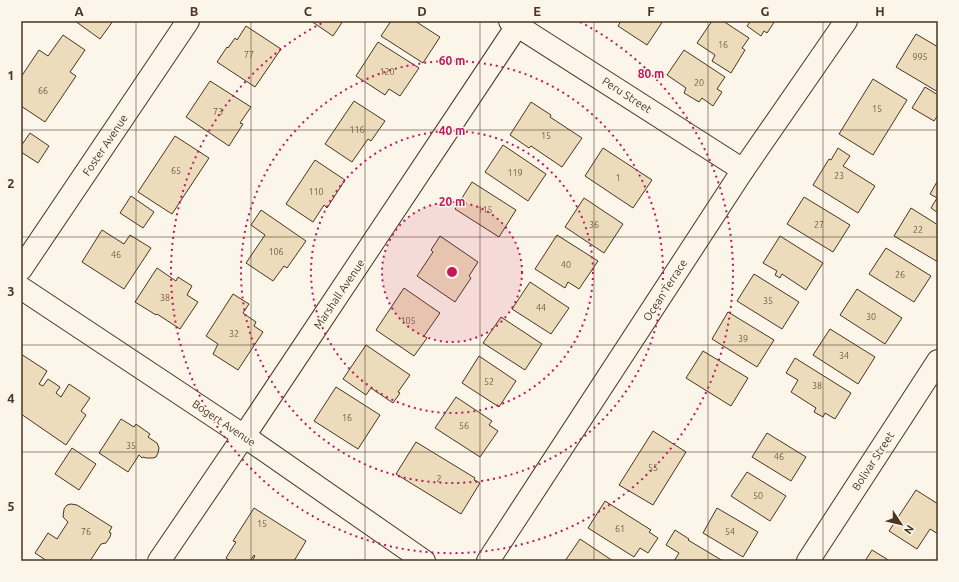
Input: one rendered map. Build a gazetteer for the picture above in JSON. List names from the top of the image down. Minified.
{"streets":{"street":["Peru Street","Foster Avenue","Ocean Terrace","Marshall Avenue","Bogert Avenue","Bolivar Street"]},"crossings":[["Peru Street","Ocean Terrace"],["Peru Street","Marshall Avenue"],["Marshall Avenue","Bogert Avenue"]],"house_numbers":["16","77","995","120","20","66","15","73","116","15","65","119","23","1","110","115","36","27","22","106","46","40","26","38","35","44","30","105","32","39","34","52","38","16","56","35","46","55","2","50","15","61","76","54"],"north":"bottom right","grid":{"columns":["A","B","C","D","E","F","G","H"],"rows":["1","2","3","4","5"]},"rings":["60 m","80 m","40 m","20 m"]}
